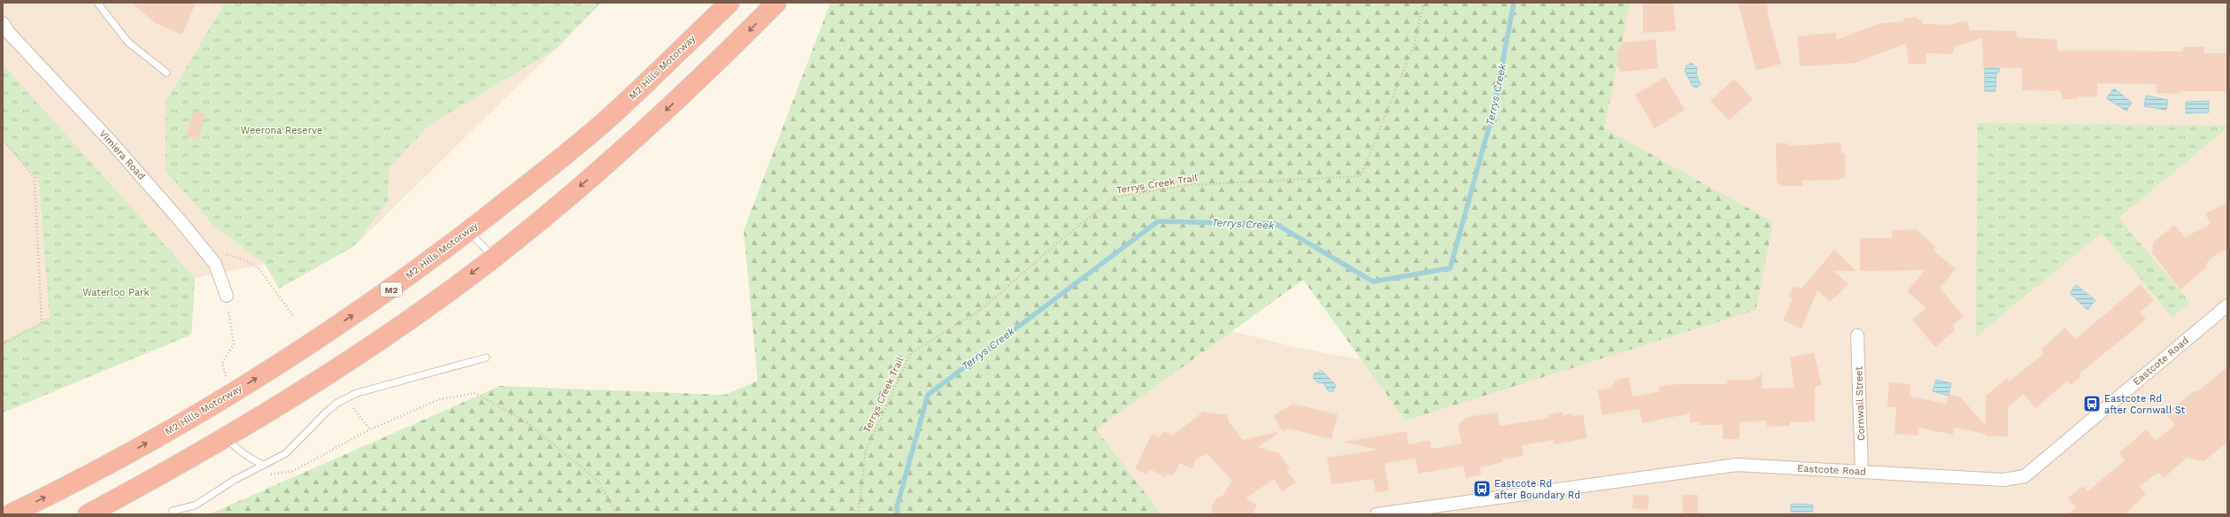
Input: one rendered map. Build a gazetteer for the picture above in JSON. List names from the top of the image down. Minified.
{"streets":{"highway":["M2 Hills Motorway","M2"],"street":["Vimiera Road","Eastcote Road","Cornwall Street"],"path":["Terrys Creek Trail"]},"crossings":[["Eastcote Road","Cornwall Street"]],"water":["Terrys Creek"],"parks":["Weerona Reserve","Waterloo Park"],"places":{"bus stop":["Eastcote Rd after Cornwall St","Eastcote Rd after Boundary Rd"]}}
